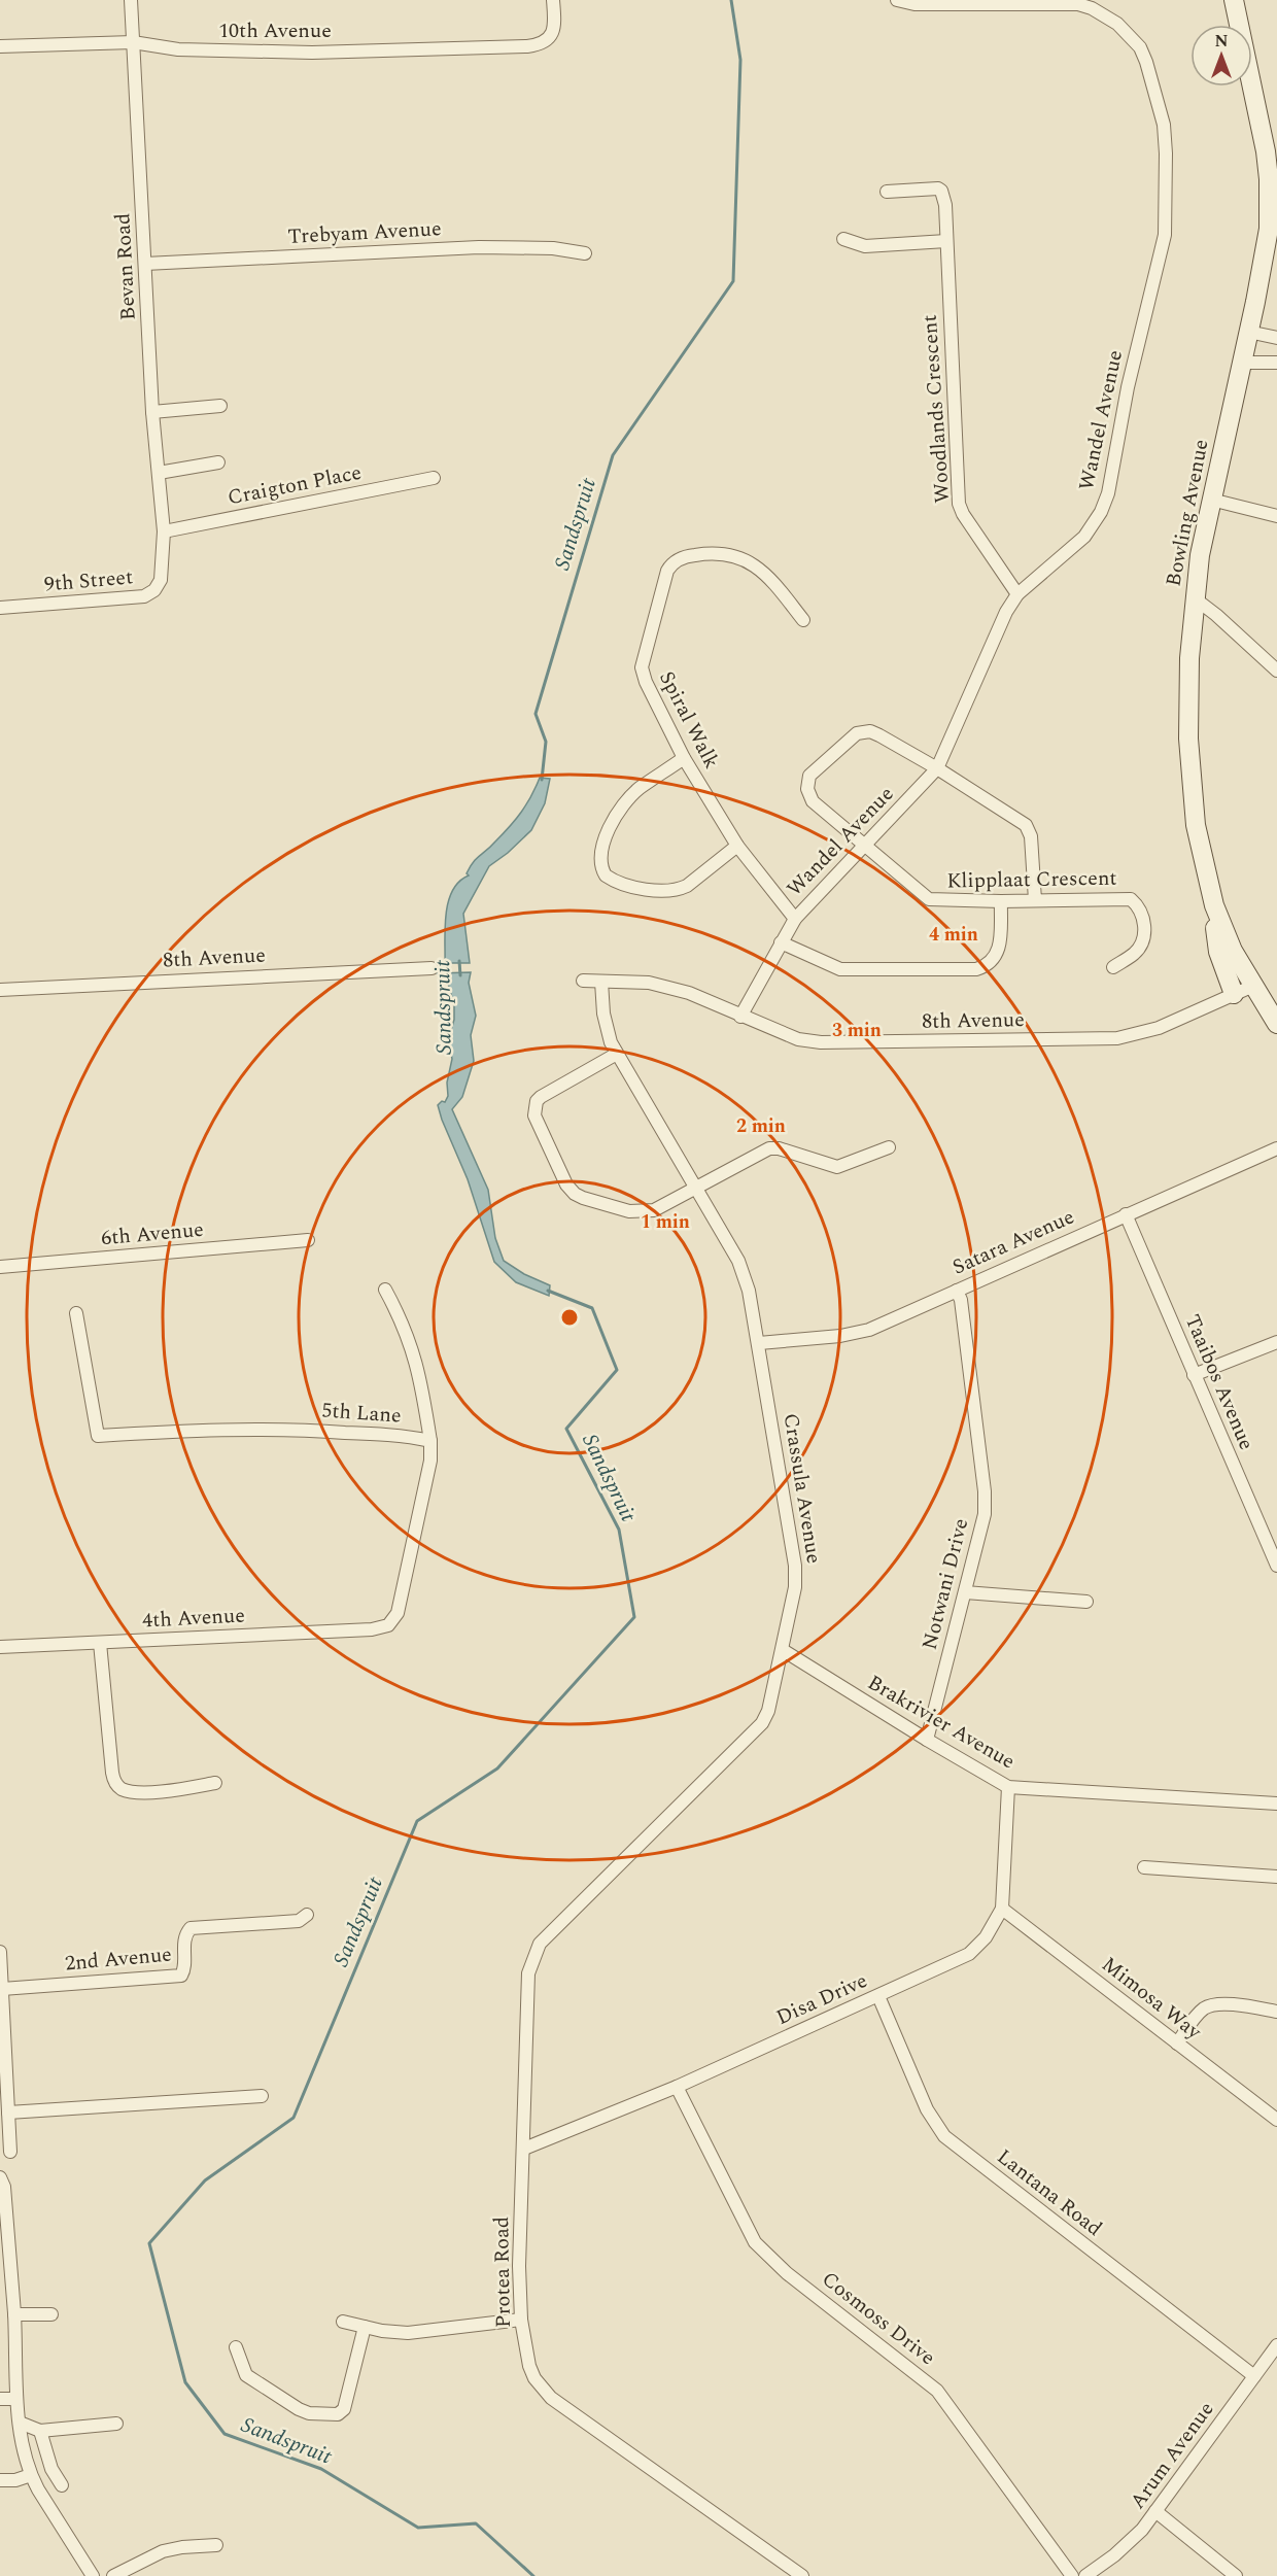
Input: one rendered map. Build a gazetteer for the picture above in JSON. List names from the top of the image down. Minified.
{"streets":{"main road":["Bowling Avenue"],"street":["10th Avenue","Trebyam Avenue","Bevan Road","Woodlands Crescent","Wandel Avenue","Craigton Place","9th Street","Spiral Walk","Klipplaat Crescent","8th Avenue","6th Avenue","Satara Avenue","Taaibos Avenue","5th Lane","Crassula Avenue","Notwani Drive","4th Avenue","Brakrivier Avenue","2nd Avenue","Mimosa Way","Disa Drive","Lantana Road","Protea Road","Cosmoss Drive","Arum Avenue"]},"crossings":[["10th Avenue","Bevan Road"],["Trebyam Avenue","Bevan Road"],["Bevan Road","Craigton Place"],["Bevan Road","9th Street"],["Woodlands Crescent","Wandel Avenue"],["Wandel Avenue","Spiral Walk"],["Wandel Avenue","Klipplaat Crescent"],["Wandel Avenue","8th Avenue"],["Craigton Place","9th Street"],["Bowling Avenue","8th Avenue"],["8th Avenue","Crassula Avenue"],["Satara Avenue","Taaibos Avenue"],["Satara Avenue","Crassula Avenue"],["Satara Avenue","Notwani Drive"],["5th Lane","4th Avenue"],["Crassula Avenue","Brakrivier Avenue"],["Crassula Avenue","Protea Road"],["Notwani Drive","Brakrivier Avenue"],["Brakrivier Avenue","Disa Drive"],["Mimosa Way","Disa Drive"],["Disa Drive","Lantana Road"],["Disa Drive","Protea Road"],["Disa Drive","Cosmoss Drive"],["Lantana Road","Arum Avenue"]],"water":["Sandspruit"],"north":"top","rings":["4 min","3 min","2 min","1 min"]}
